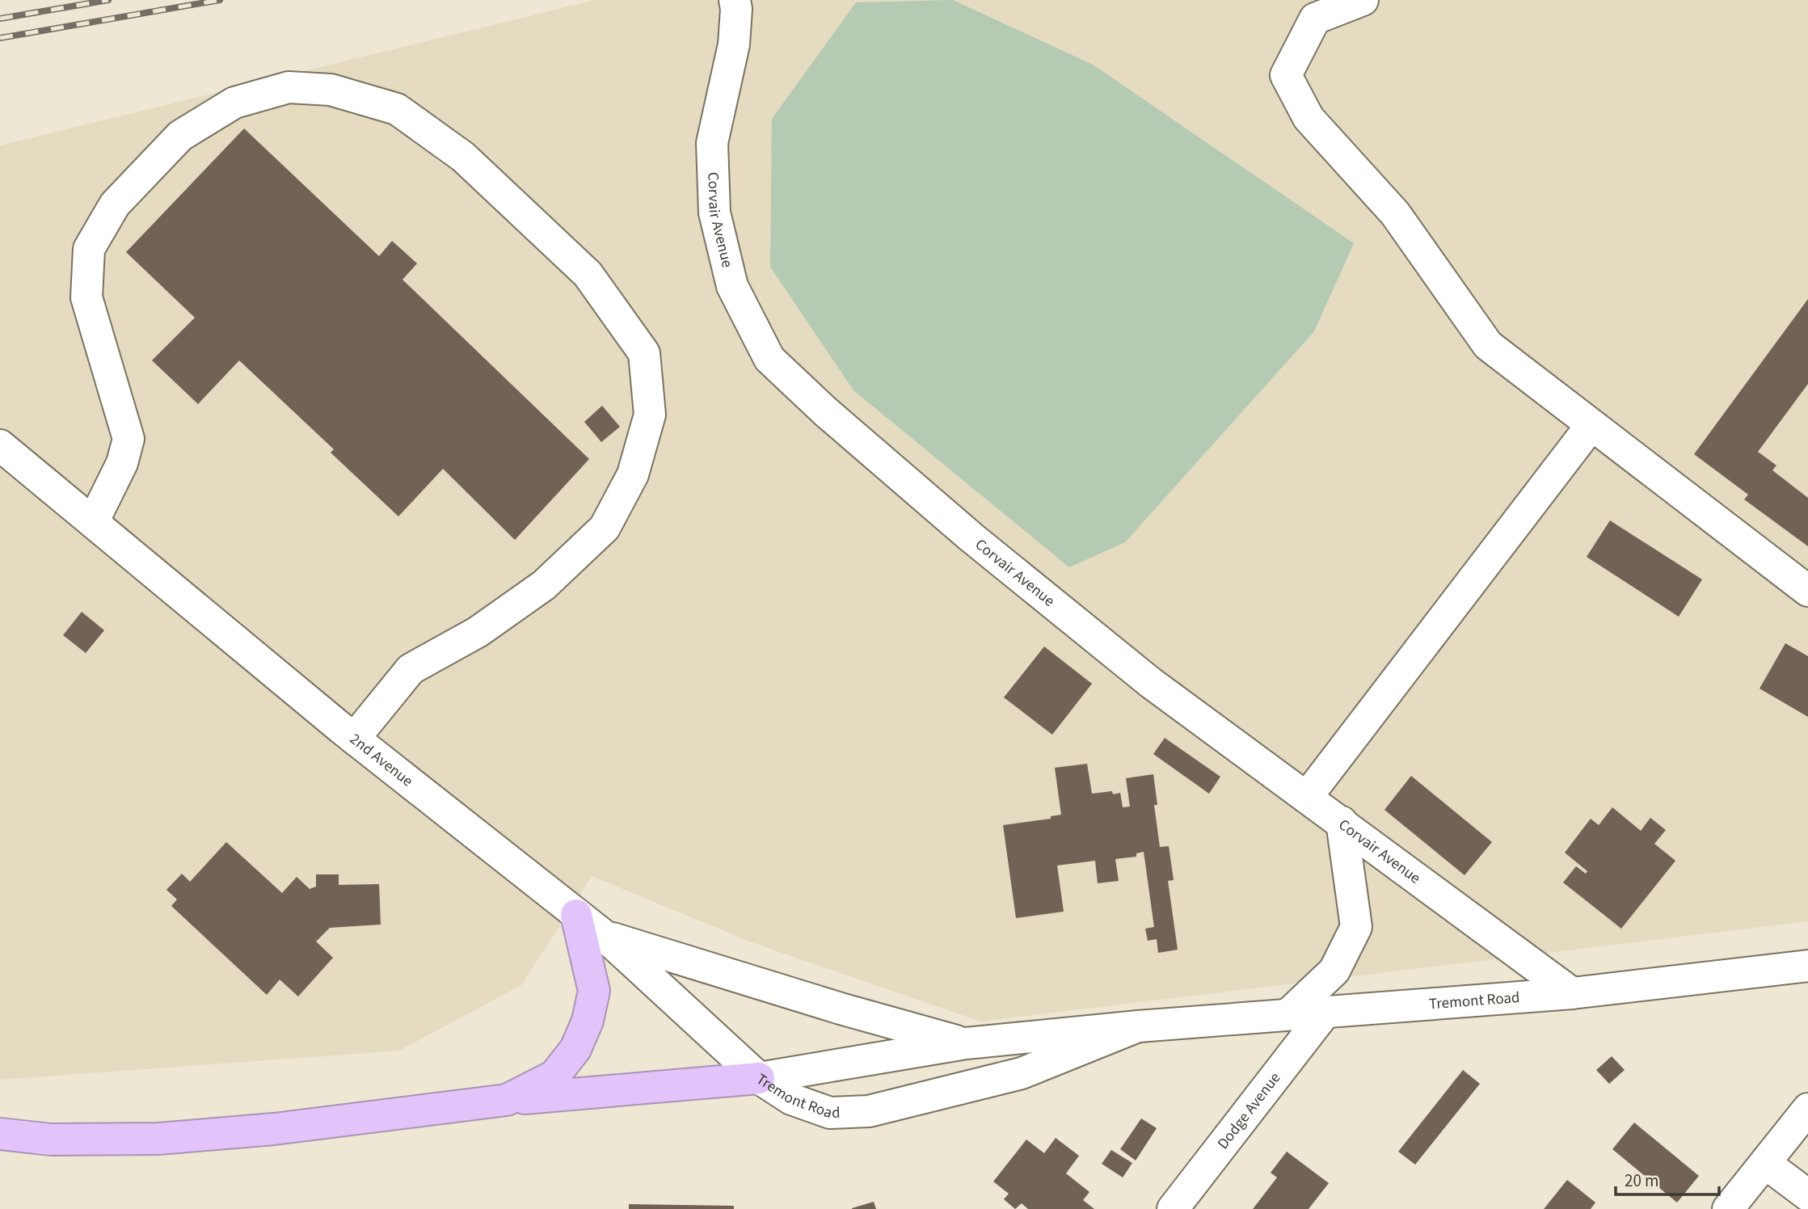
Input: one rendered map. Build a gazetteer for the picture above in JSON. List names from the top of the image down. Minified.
{"streets":{"street":["Corvair Avenue","2nd Avenue","Tremont Road","Dodge Avenue"]},"crossings":[["Corvair Avenue","Tremont Road"],["2nd Avenue","Tremont Road"],["Tremont Road","Dodge Avenue"]],"scale_bar":"20 m"}
